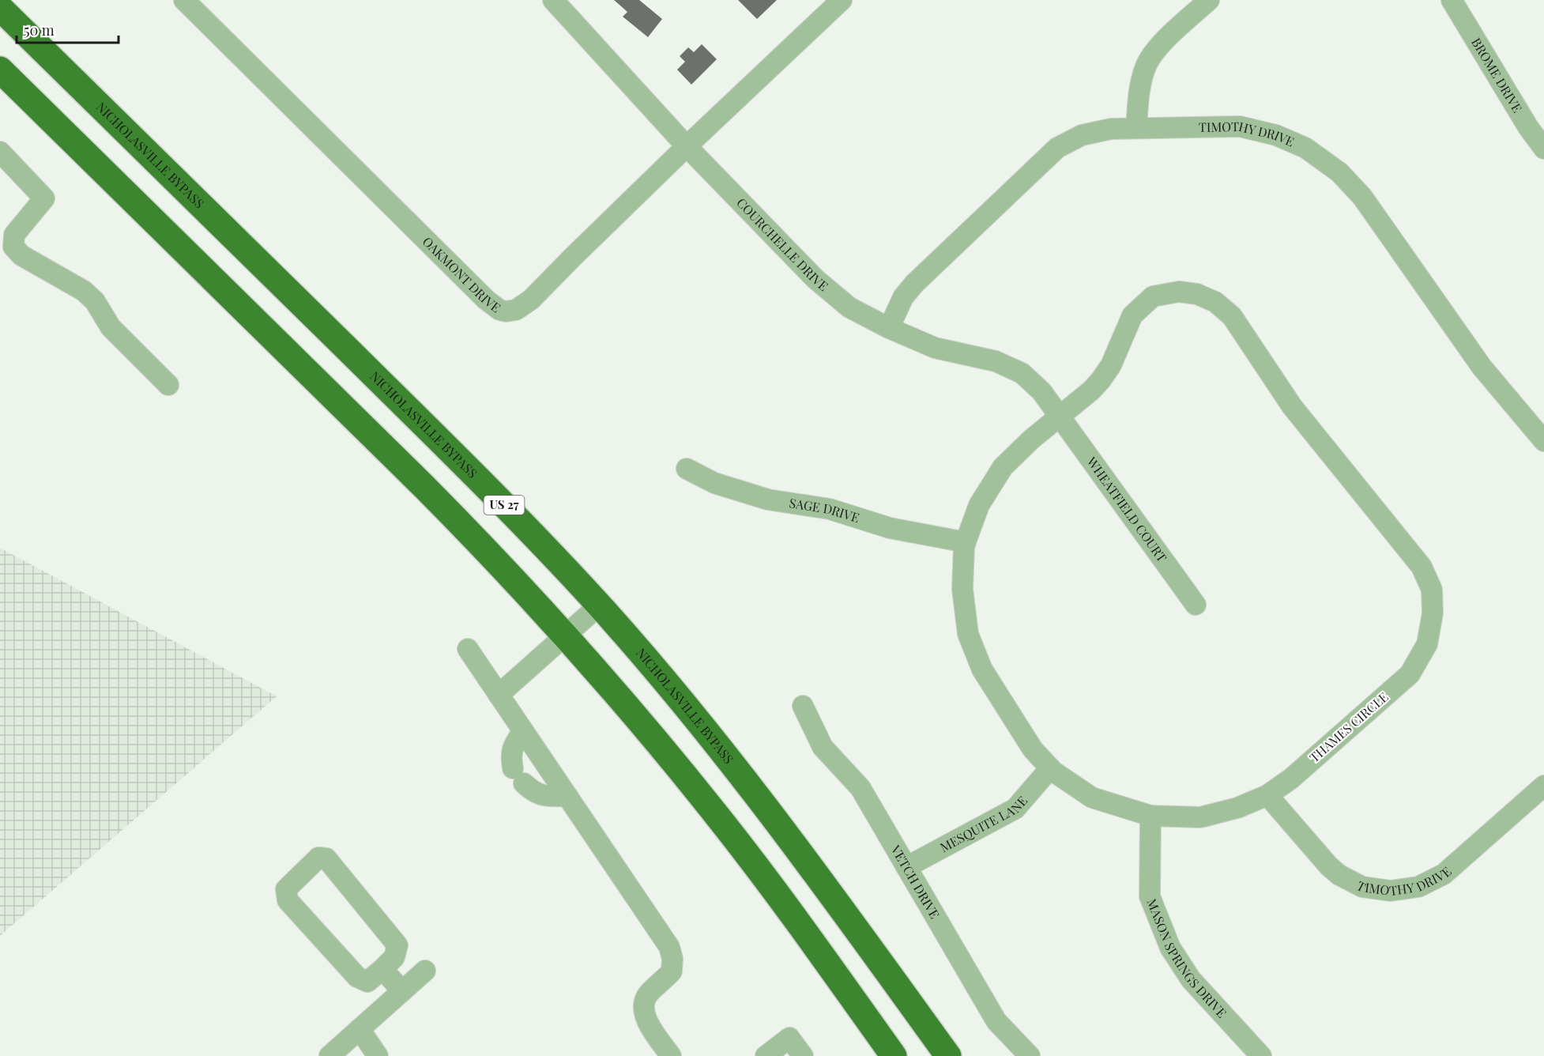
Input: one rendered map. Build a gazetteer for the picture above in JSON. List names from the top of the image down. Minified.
{"streets":{"highway":["NICHOLASVILLE BYPASS","US 27"],"street":["BROME DRIVE","TIMOTHY DRIVE","COURCHELLE DRIVE","OAKMONT DRIVE","WHEATFIELD COURT","SAGE DRIVE","THAMES CIRCLE","MESQUITE LANE","VETCH DRIVE","MASON SPRINGS DRIVE"]},"crossings":[["TIMOTHY DRIVE","COURCHELLE DRIVE"],["TIMOTHY DRIVE","THAMES CIRCLE"],["COURCHELLE DRIVE","OAKMONT DRIVE"],["COURCHELLE DRIVE","WHEATFIELD COURT"],["COURCHELLE DRIVE","THAMES CIRCLE"],["WHEATFIELD COURT","THAMES CIRCLE"],["SAGE DRIVE","THAMES CIRCLE"],["THAMES CIRCLE","MESQUITE LANE"],["THAMES CIRCLE","MASON SPRINGS DRIVE"],["MESQUITE LANE","VETCH DRIVE"]],"scale_bar":"50 m"}
